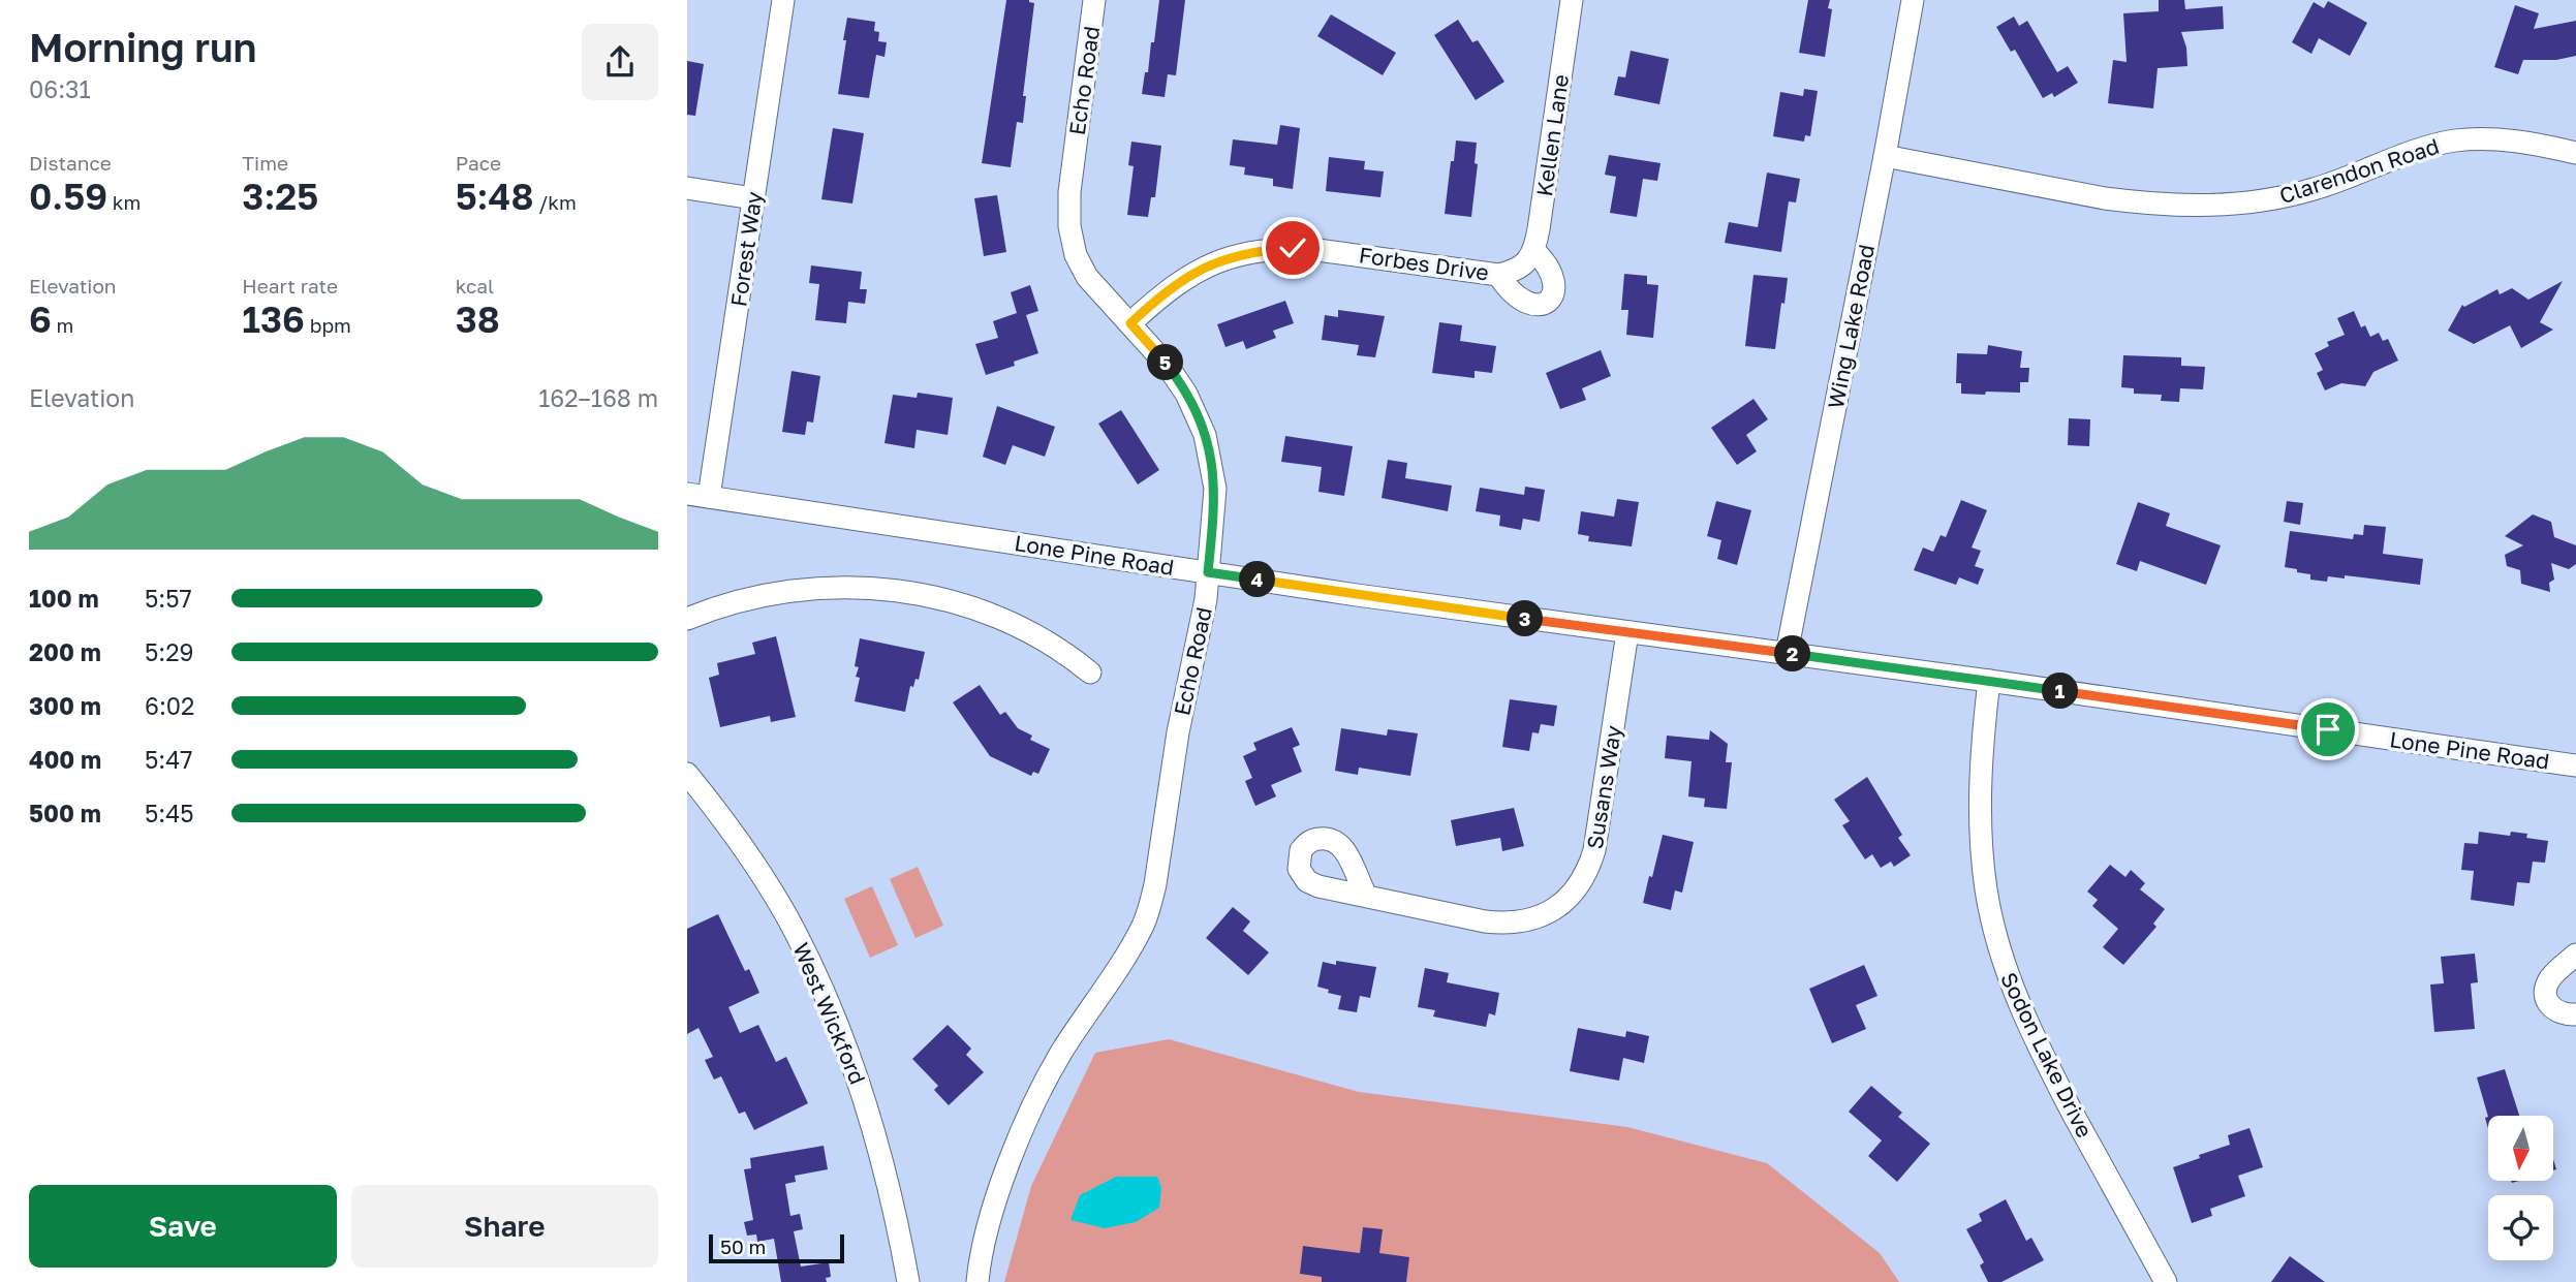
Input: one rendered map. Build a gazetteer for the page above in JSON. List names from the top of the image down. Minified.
{"streets":{"street":["Echo Road","Kellen Lane","Clarendon Road","Forest Way","Forbes Drive","Wing Lake Road","Lone Pine Road","Susans Way","West Wickford","Sodon Lake Drive"]},"crossings":[["Echo Road","Forbes Drive"],["Echo Road","Lone Pine Road"],["Kellen Lane","Forbes Drive"],["Clarendon Road","Wing Lake Road"],["Forest Way","Lone Pine Road"],["Wing Lake Road","Lone Pine Road"],["Lone Pine Road","Susans Way"],["Lone Pine Road","Sodon Lake Drive"]],"scale_bar":"50 m","north":"bottom","page":{"heading":["Morning run","06:31"],"stats":[["Distance","0.59 km"],["Time","3:25"],["Pace","5:48 /km"],["Elevation","6 m"],["Heart rate","136 bpm"],["kcal","38"]],"pins":["5","4","3","2","1"],"chart":["Elevation","162–168 m"],"list":[{"name":"100 m","note":"5:57"},{"name":"200 m","note":"5:29"},{"name":"300 m","note":"6:02"},{"name":"400 m","note":"5:47"},{"name":"500 m","note":"5:45"}],"buttons":["Save","Share"],"scale":"50 m"}}
